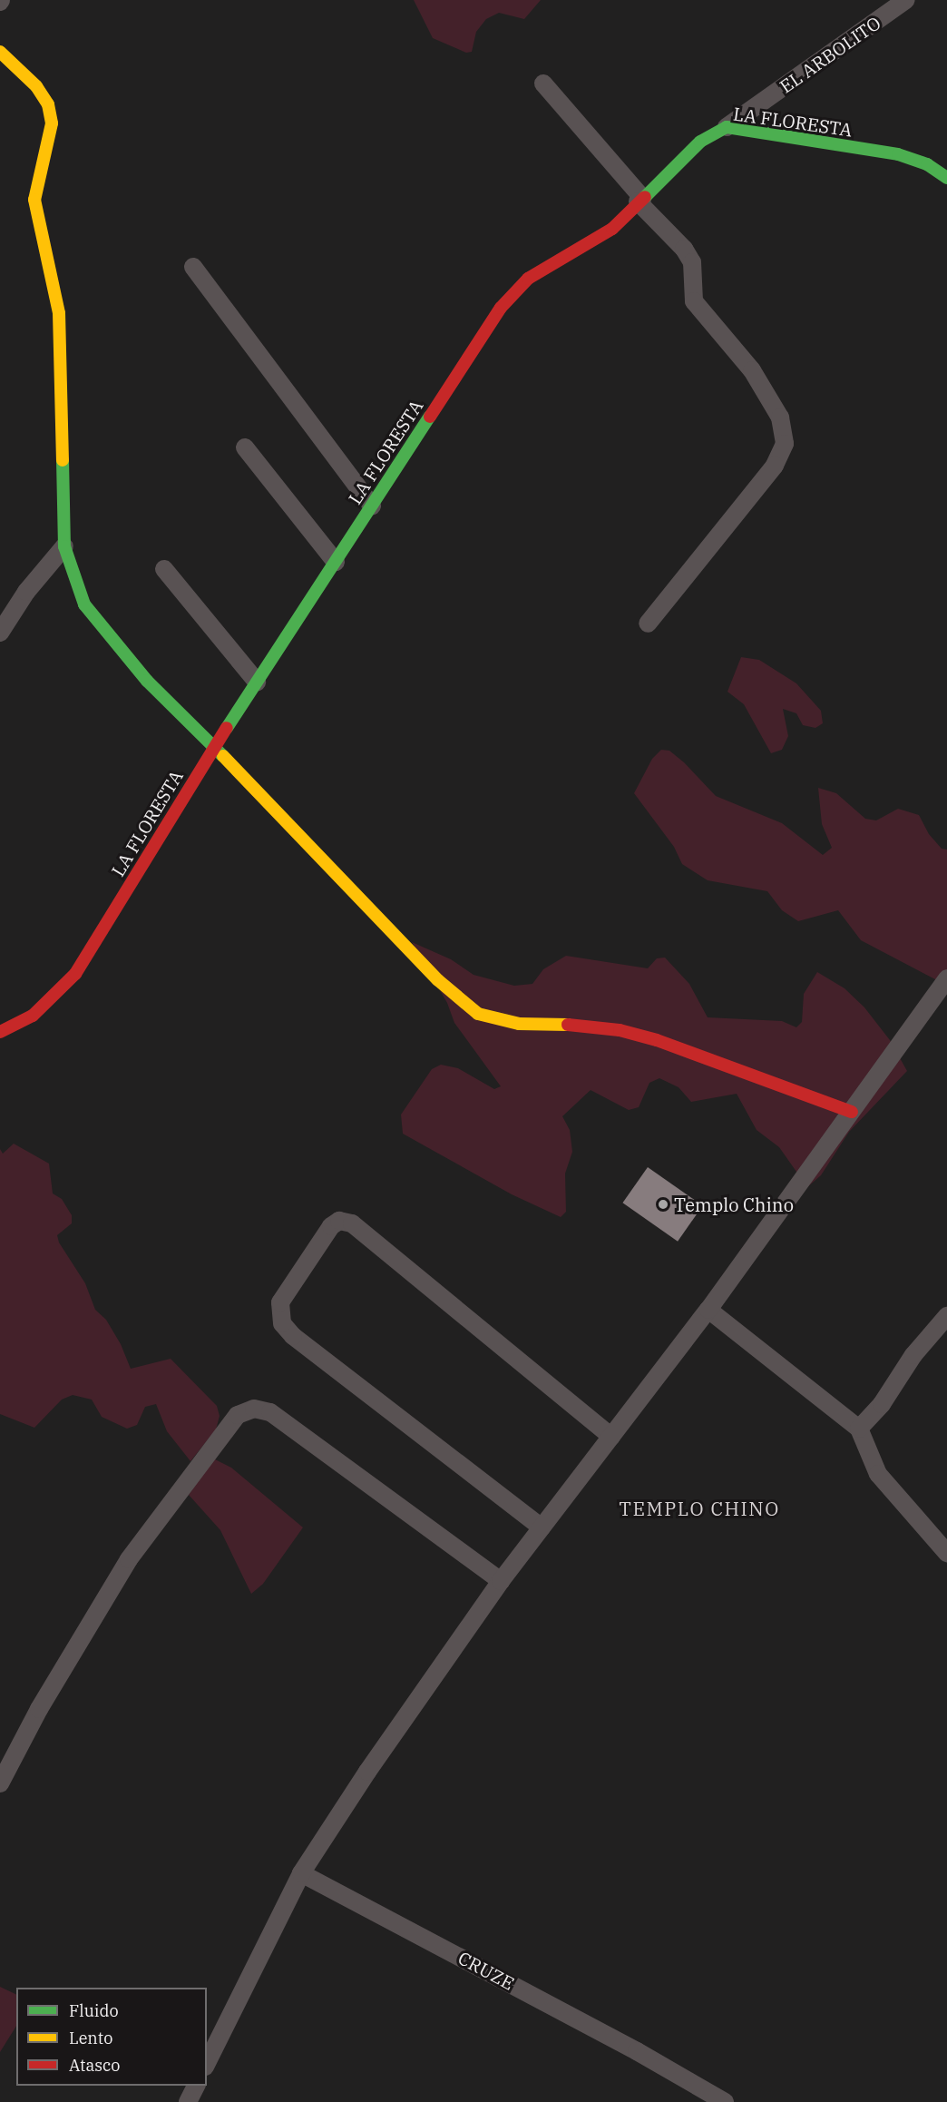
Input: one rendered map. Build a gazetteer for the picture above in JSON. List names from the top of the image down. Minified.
{"streets":{"street":["EL ARBOLITO","LA FLORESTA","CRUZE"]},"crossings":[["EL ARBOLITO","LA FLORESTA"]],"districts":["TEMPLO CHINO"],"places":["Templo Chino"],"legend":["Fluido","Lento","Atasco"]}
